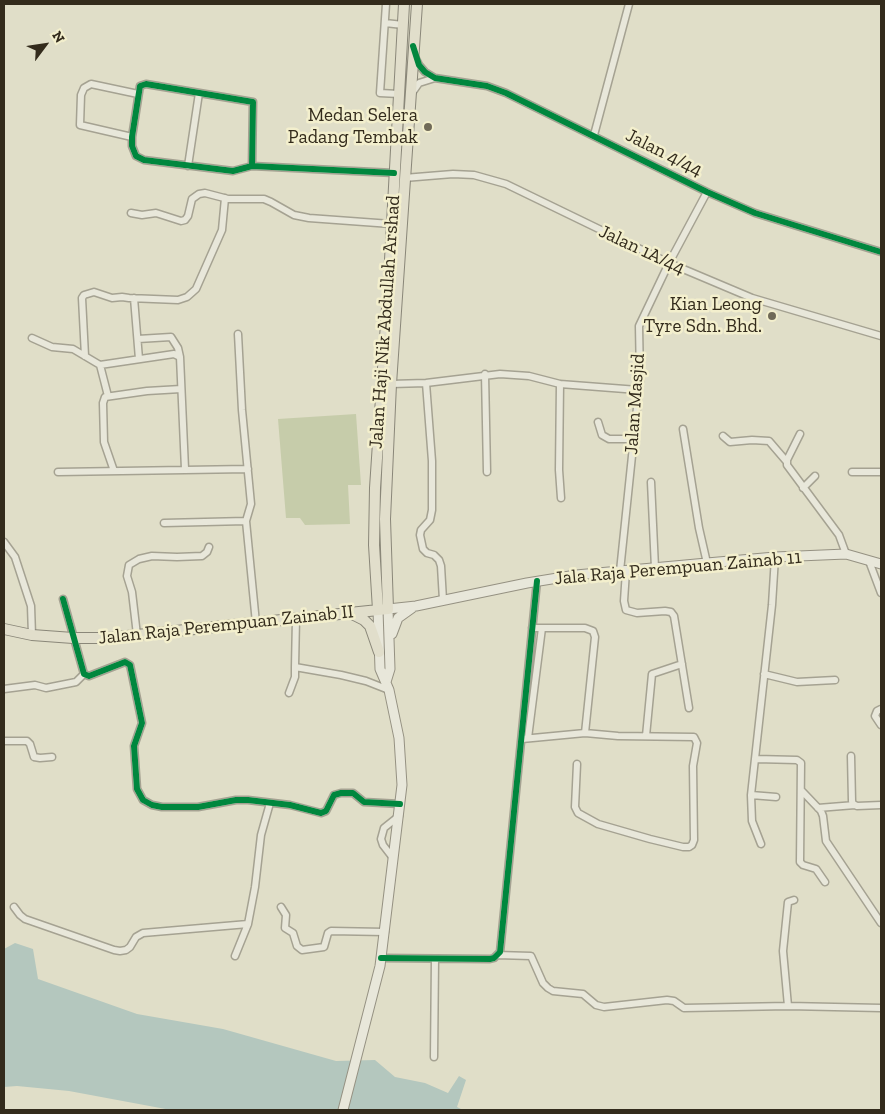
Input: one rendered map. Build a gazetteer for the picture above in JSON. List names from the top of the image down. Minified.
{"streets":{"main road":["Jalan Haji Nik Abdullah Arshad","Jala Raja Perempuan Zainab 11","Jalan Raja Perempuan Zainab II"],"street":["Jalan 4/44","Jalan 1A/44","Jalan Masjid"]},"crossings":[["Jalan 4/44","Jalan Masjid"],["Jalan 1A/44","Jalan Haji Nik Abdullah Arshad"],["Jalan 1A/44","Jalan Masjid"],["Jalan Haji Nik Abdullah Arshad","Jala Raja Perempuan Zainab 11"],["Jalan Haji Nik Abdullah Arshad","Jalan Raja Perempuan Zainab II"],["Jalan Masjid","Jala Raja Perempuan Zainab 11"],["Jala Raja Perempuan Zainab 11","Jalan Raja Perempuan Zainab II"]],"places":["Medan Selera Padang Tembak","Kian Leong Tyre Sdn. Bhd."],"north":"top right"}
